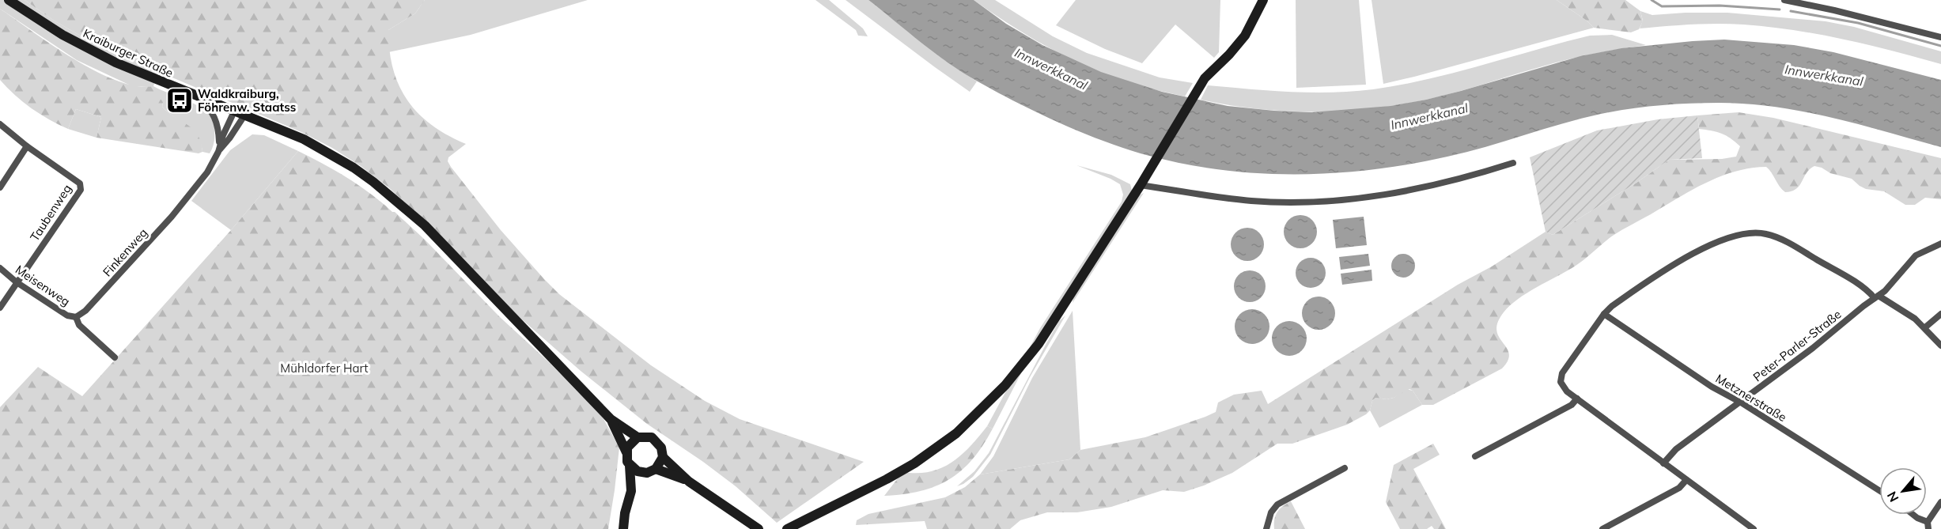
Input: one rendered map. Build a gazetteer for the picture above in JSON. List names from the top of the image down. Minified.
{"streets":{"main road":["Kraiburger Straße"],"street":["Taubenweg","Finkenweg","Meisenweg","Peter-Parler-Straße","Metznerstraße"]},"crossings":[["Kraiburger Straße","Finkenweg"],["Taubenweg","Meisenweg"],["Finkenweg","Meisenweg"],["Peter-Parler-Straße","Metznerstraße"]],"water":["Innwerkkanal"],"parks":["Mühldorfer Hart"],"places":{"bus stop":["Waldkraiburg, Föhrenw. Staatss"]},"north":"bottom left"}
